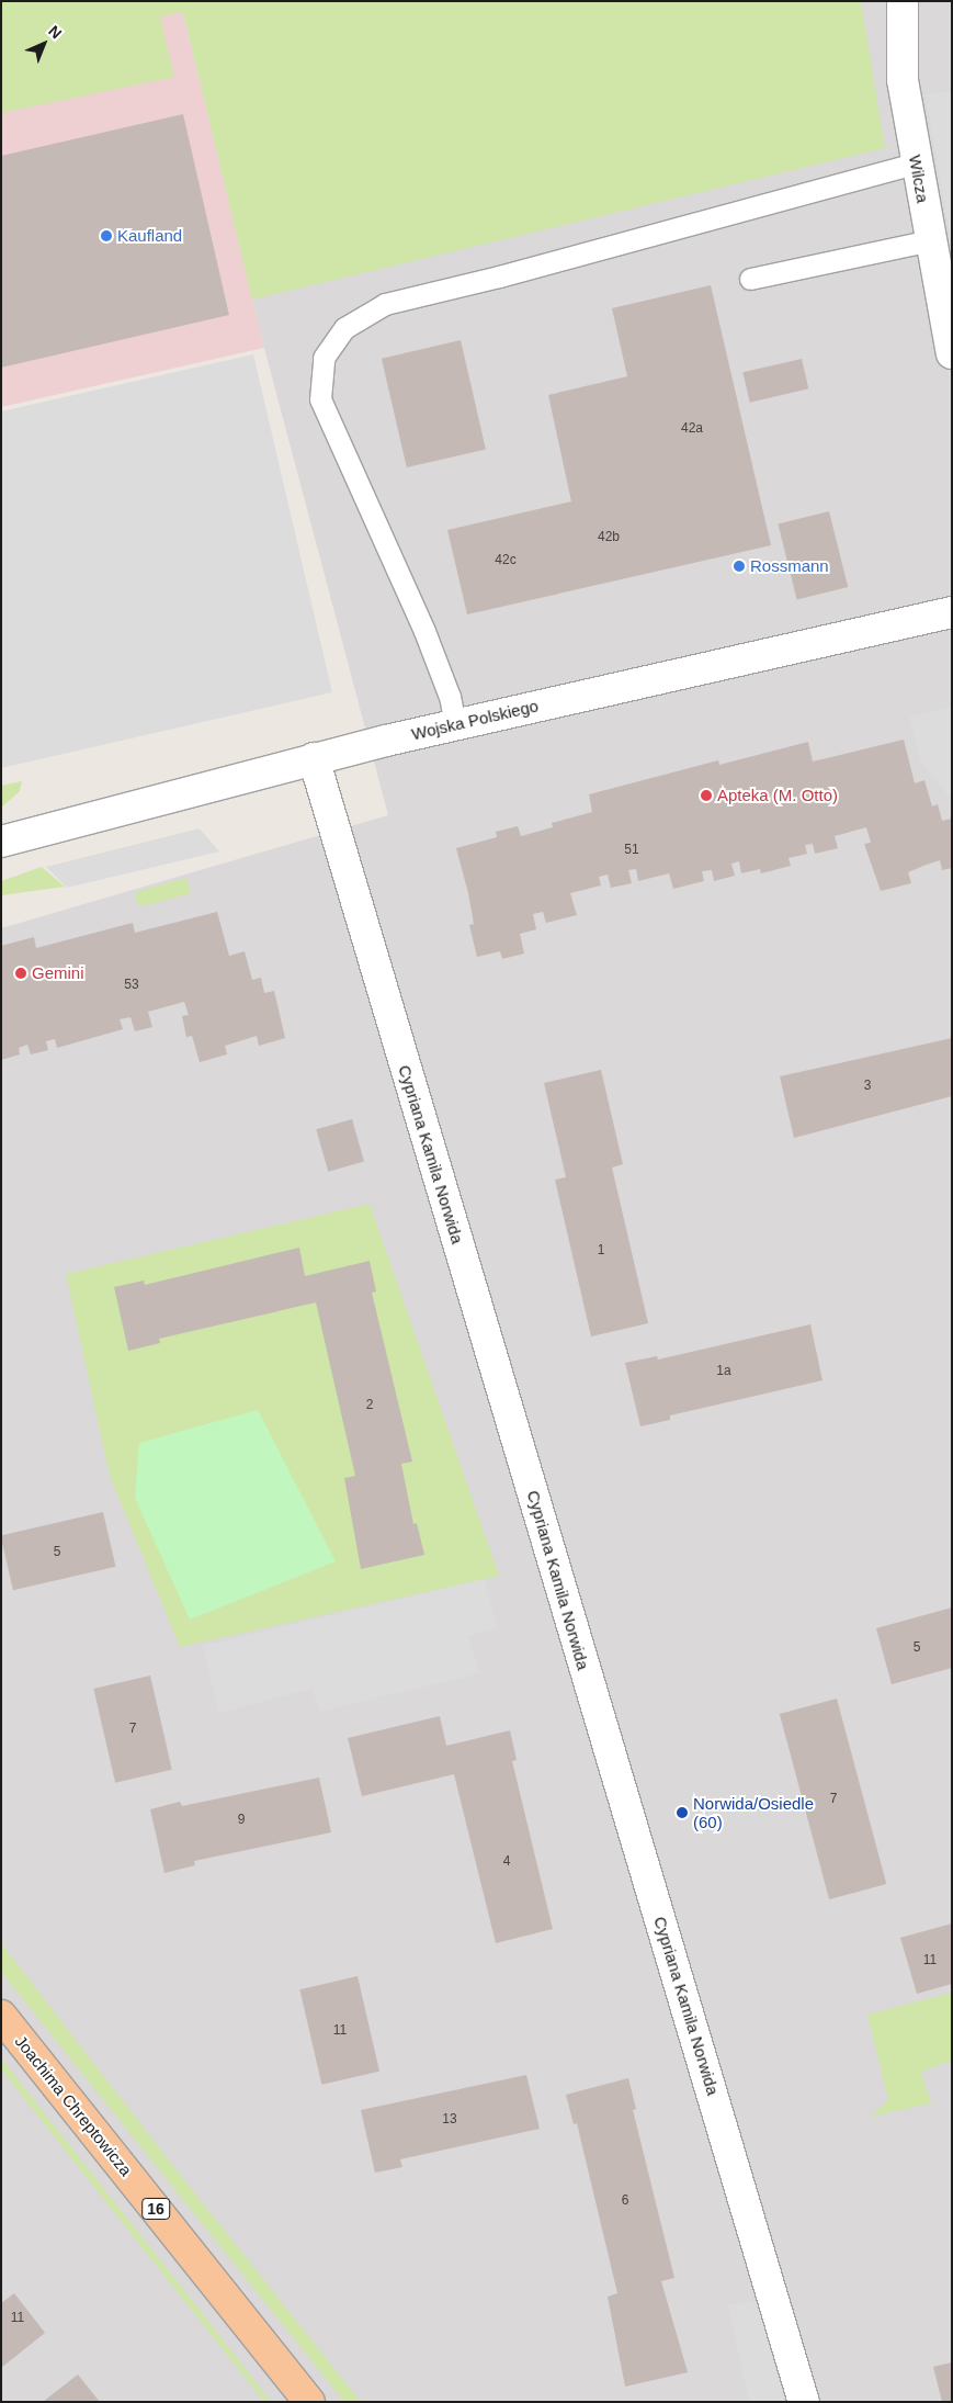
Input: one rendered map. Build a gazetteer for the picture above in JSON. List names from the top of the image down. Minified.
{"streets":{"main road":["Joachima Chreptowicza","16"],"street":["Wilcza","Wojska Polskiego","Cypriana Kamila Norwida"]},"crossings":[["Wojska Polskiego","Cypriana Kamila Norwida"]],"places":["Kaufland","Rossmann","Apteka (M. Otto)","Gemini","Norwida/Osiedle (60)"],"house_numbers":["42a","42b","42c","51","53","3","1","1a","2","5","5","7","7","9","4","11","11","13","6","11"],"north":"top right"}
